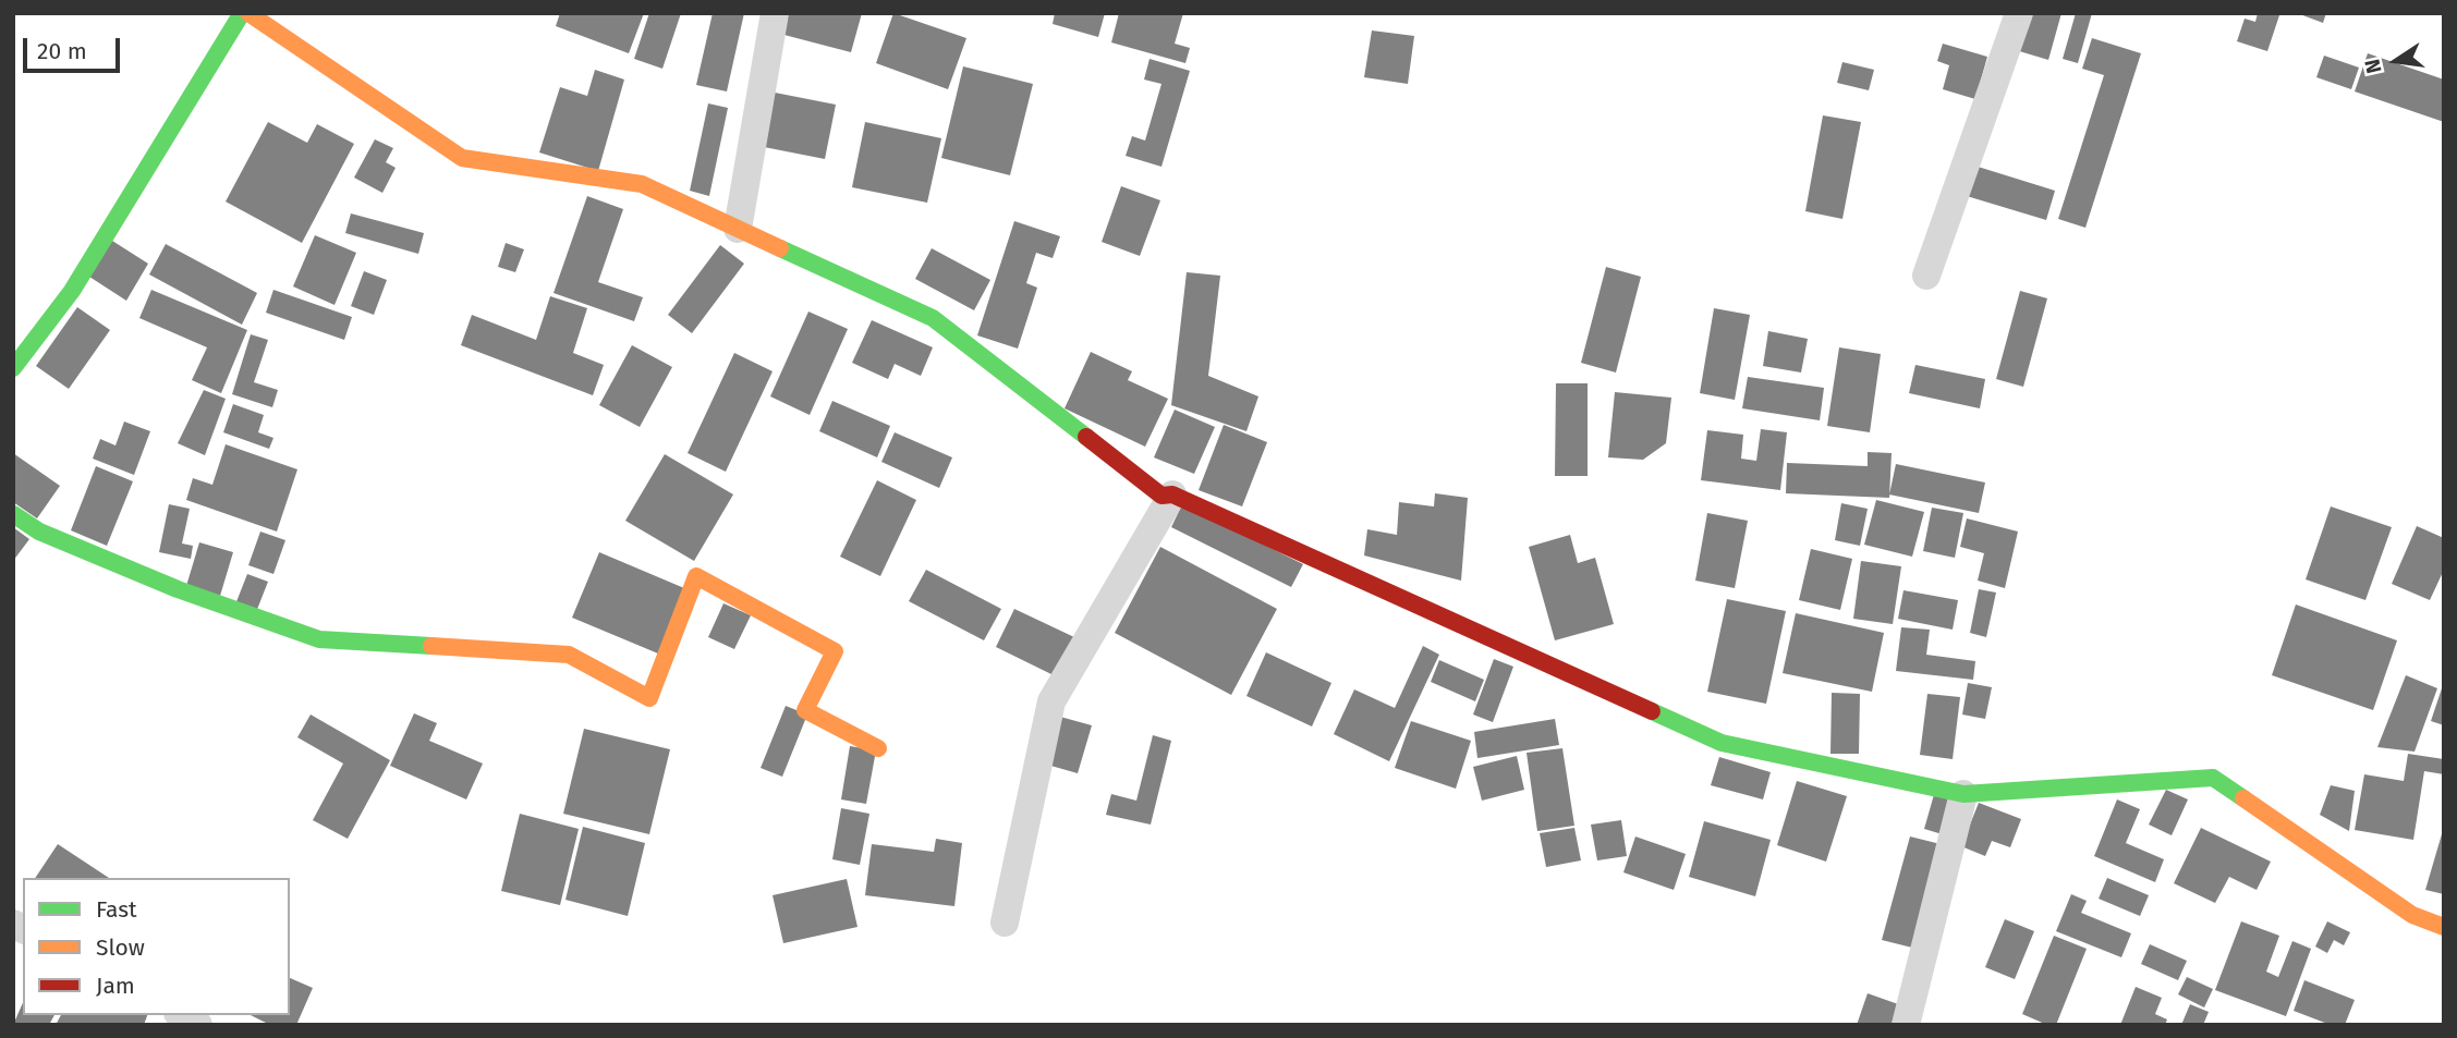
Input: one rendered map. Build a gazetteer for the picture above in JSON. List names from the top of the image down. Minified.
{"legend":["Fast","Slow","Jam"],"scale_bar":"20 m","north":"left"}
